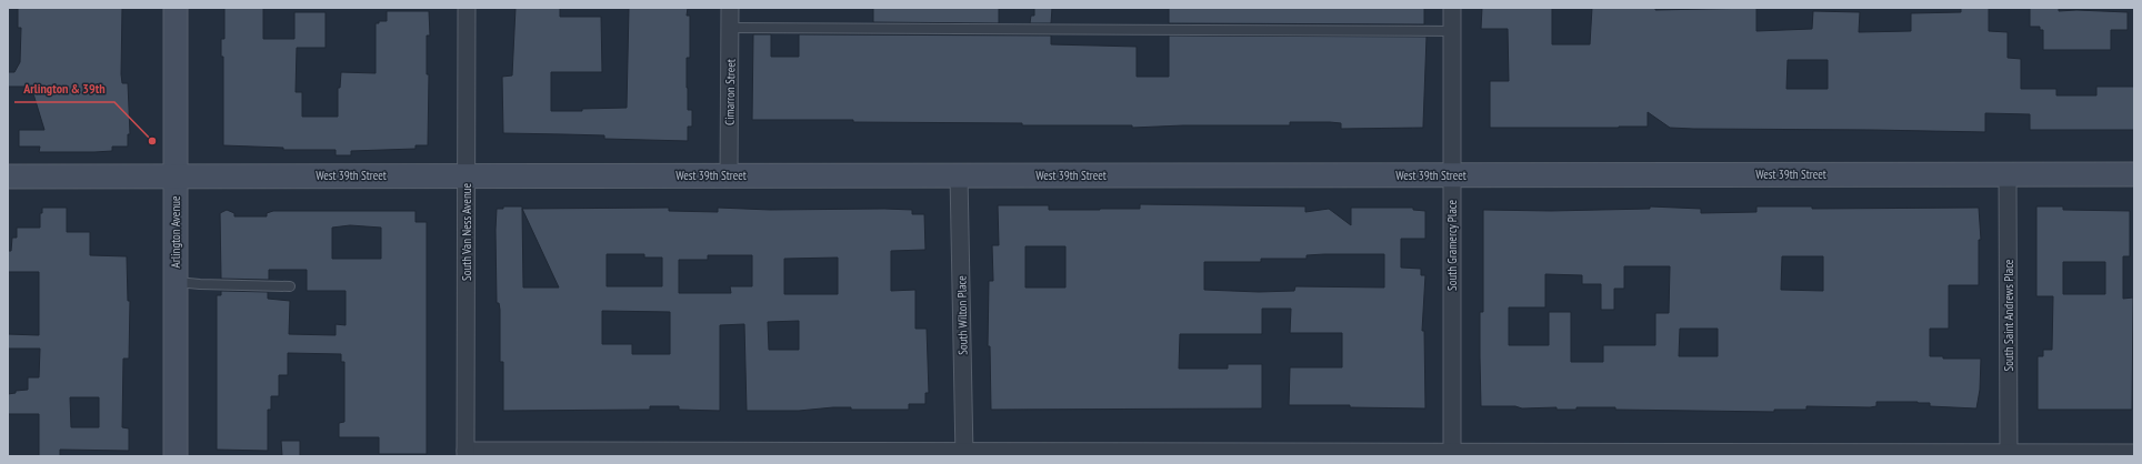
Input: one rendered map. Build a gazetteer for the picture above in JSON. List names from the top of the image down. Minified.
{"streets":{"street":["Cimarron Street","West 39th Street","Arlington Avenue","South Van Ness Avenue","South Gramercy Place","South Wilton Place","South Saint Andrews Place"]},"crossings":[["Cimarron Street","West 39th Street"],["West 39th Street","Arlington Avenue"],["West 39th Street","South Van Ness Avenue"],["West 39th Street","South Gramercy Place"],["West 39th Street","South Wilton Place"],["West 39th Street","South Saint Andrews Place"]],"places":["Arlington & 39th"]}
